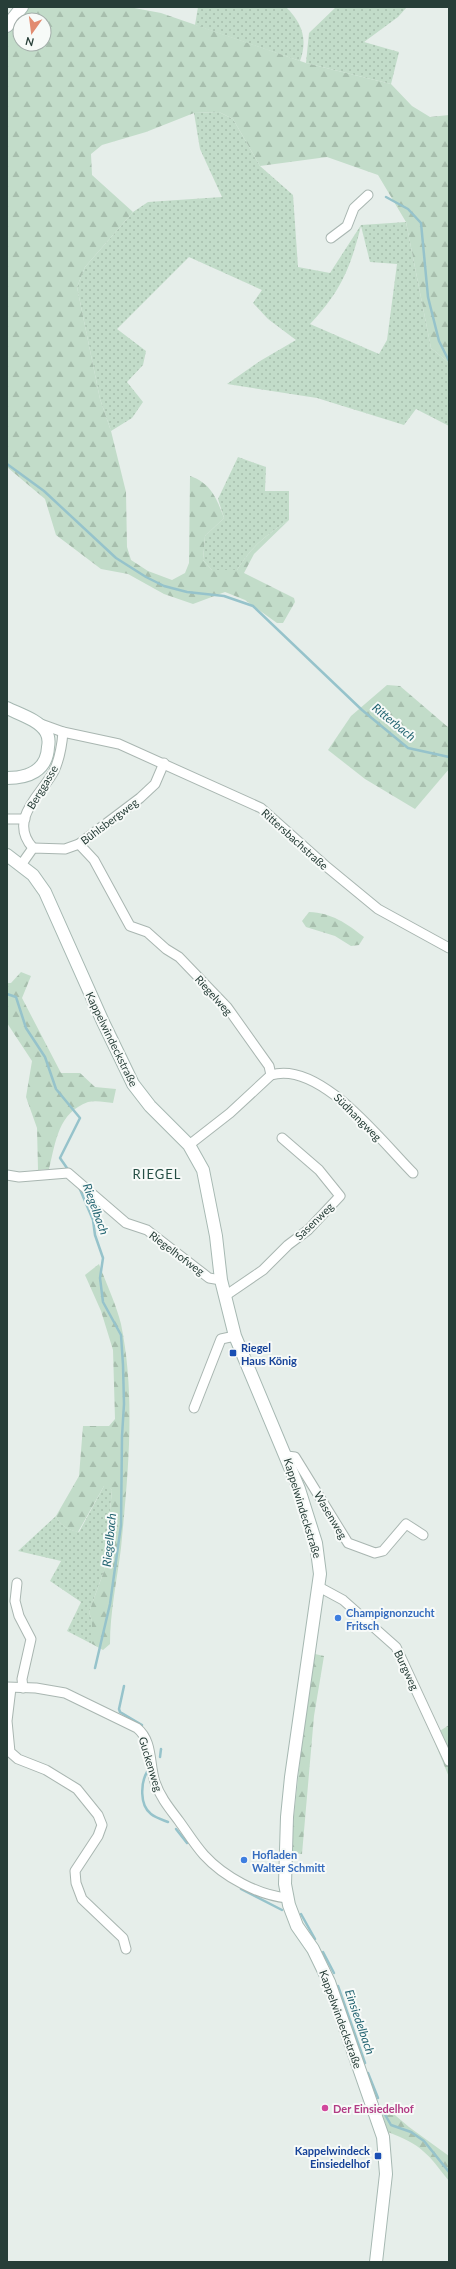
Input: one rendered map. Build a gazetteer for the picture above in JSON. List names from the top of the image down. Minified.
{"streets":{"street":["Berggasse","Bühlsbergweg","Rittersbachstraße","Riegelweg","Kappelwindeckstraße","Südhangweg","Sasenweg","Riegelhofweg","Wasenweg","Burgweg","Guckenweg"]},"crossings":[["Berggasse","Bühlsbergweg"],["Berggasse","Rittersbachstraße"],["Bühlsbergweg","Rittersbachstraße"],["Bühlsbergweg","Riegelweg"],["Riegelweg","Südhangweg"],["Kappelwindeckstraße","Sasenweg"],["Kappelwindeckstraße","Riegelhofweg"],["Kappelwindeckstraße","Wasenweg"],["Kappelwindeckstraße","Burgweg"],["Kappelwindeckstraße","Guckenweg"]],"districts":["RIEGEL"],"water":["Ritterbach","Riegelbach","Einsiedelbach"],"places":{"transit":["Riegel Haus König","Kappelwindeck Einsiedelhof"],"other":["Champignonzucht Fritsch","Hofladen Walter Schmitt","Der Einsiedelhof"]},"north":"bottom"}
